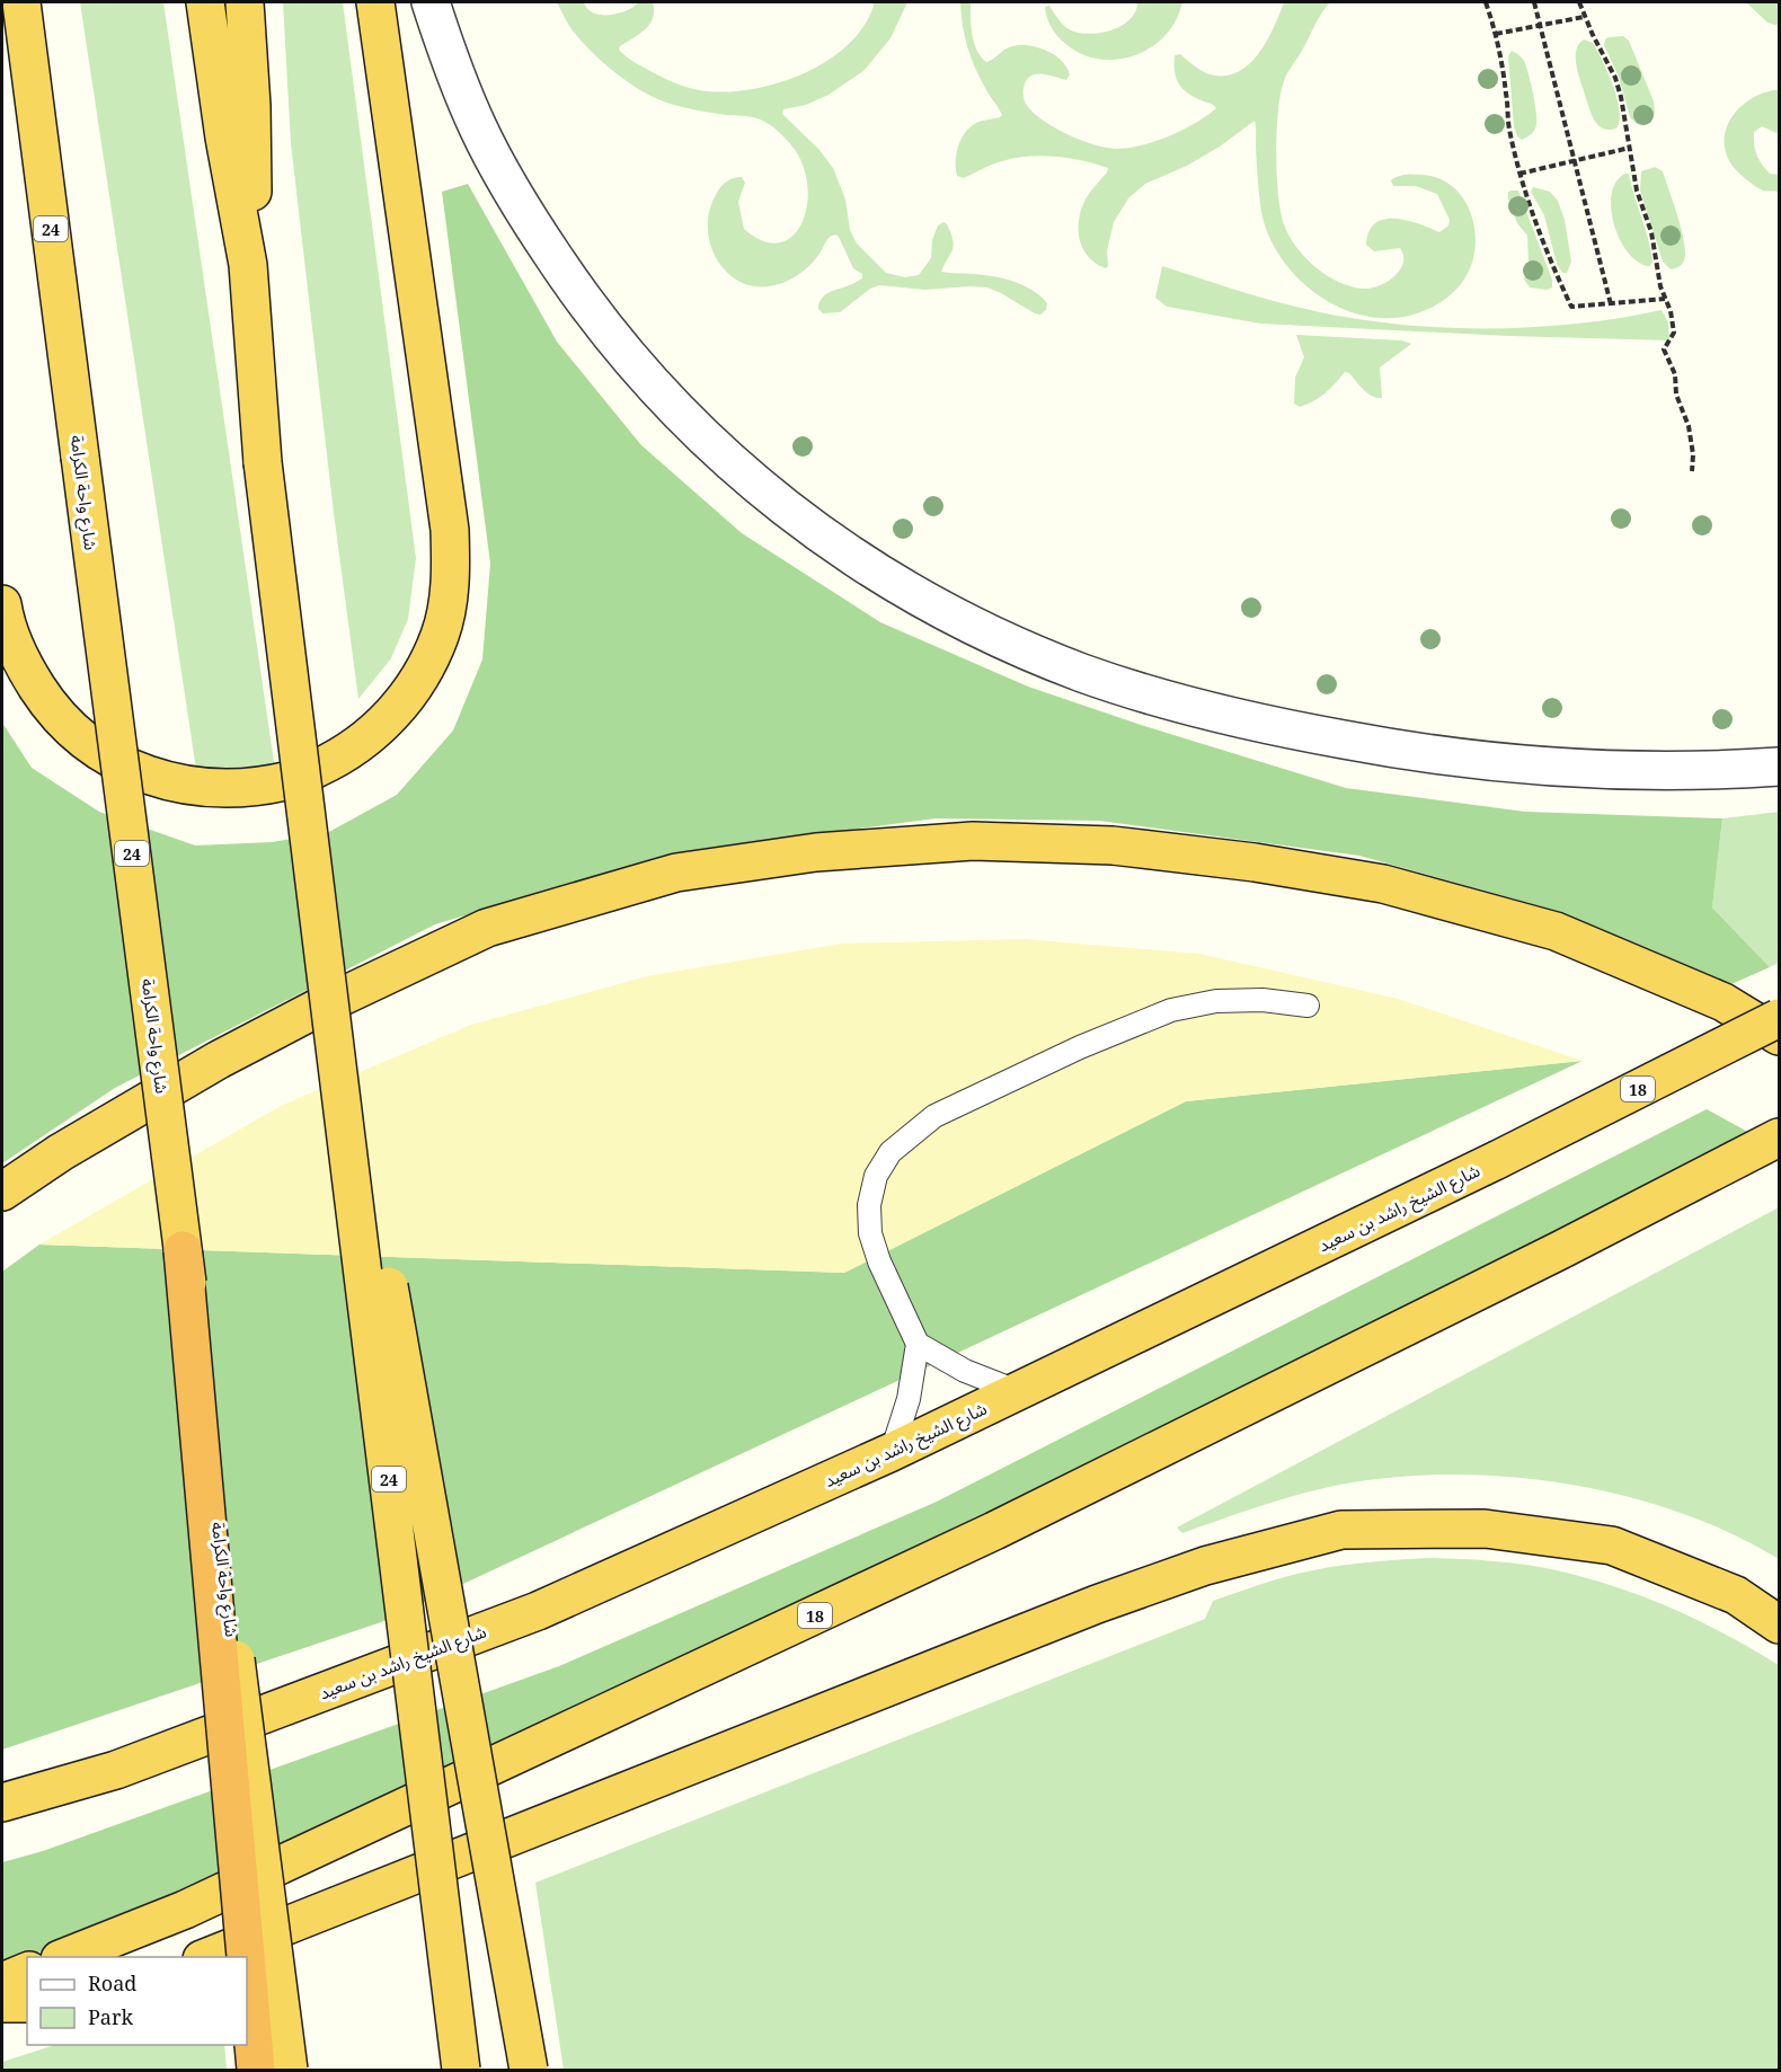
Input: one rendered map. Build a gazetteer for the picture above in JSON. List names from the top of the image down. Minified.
{"streets":{"highway":["24","شارع واحة الكرامة","18","شارع الشيخ راشد بن سعيد"]},"legend":["Road","Park"]}
